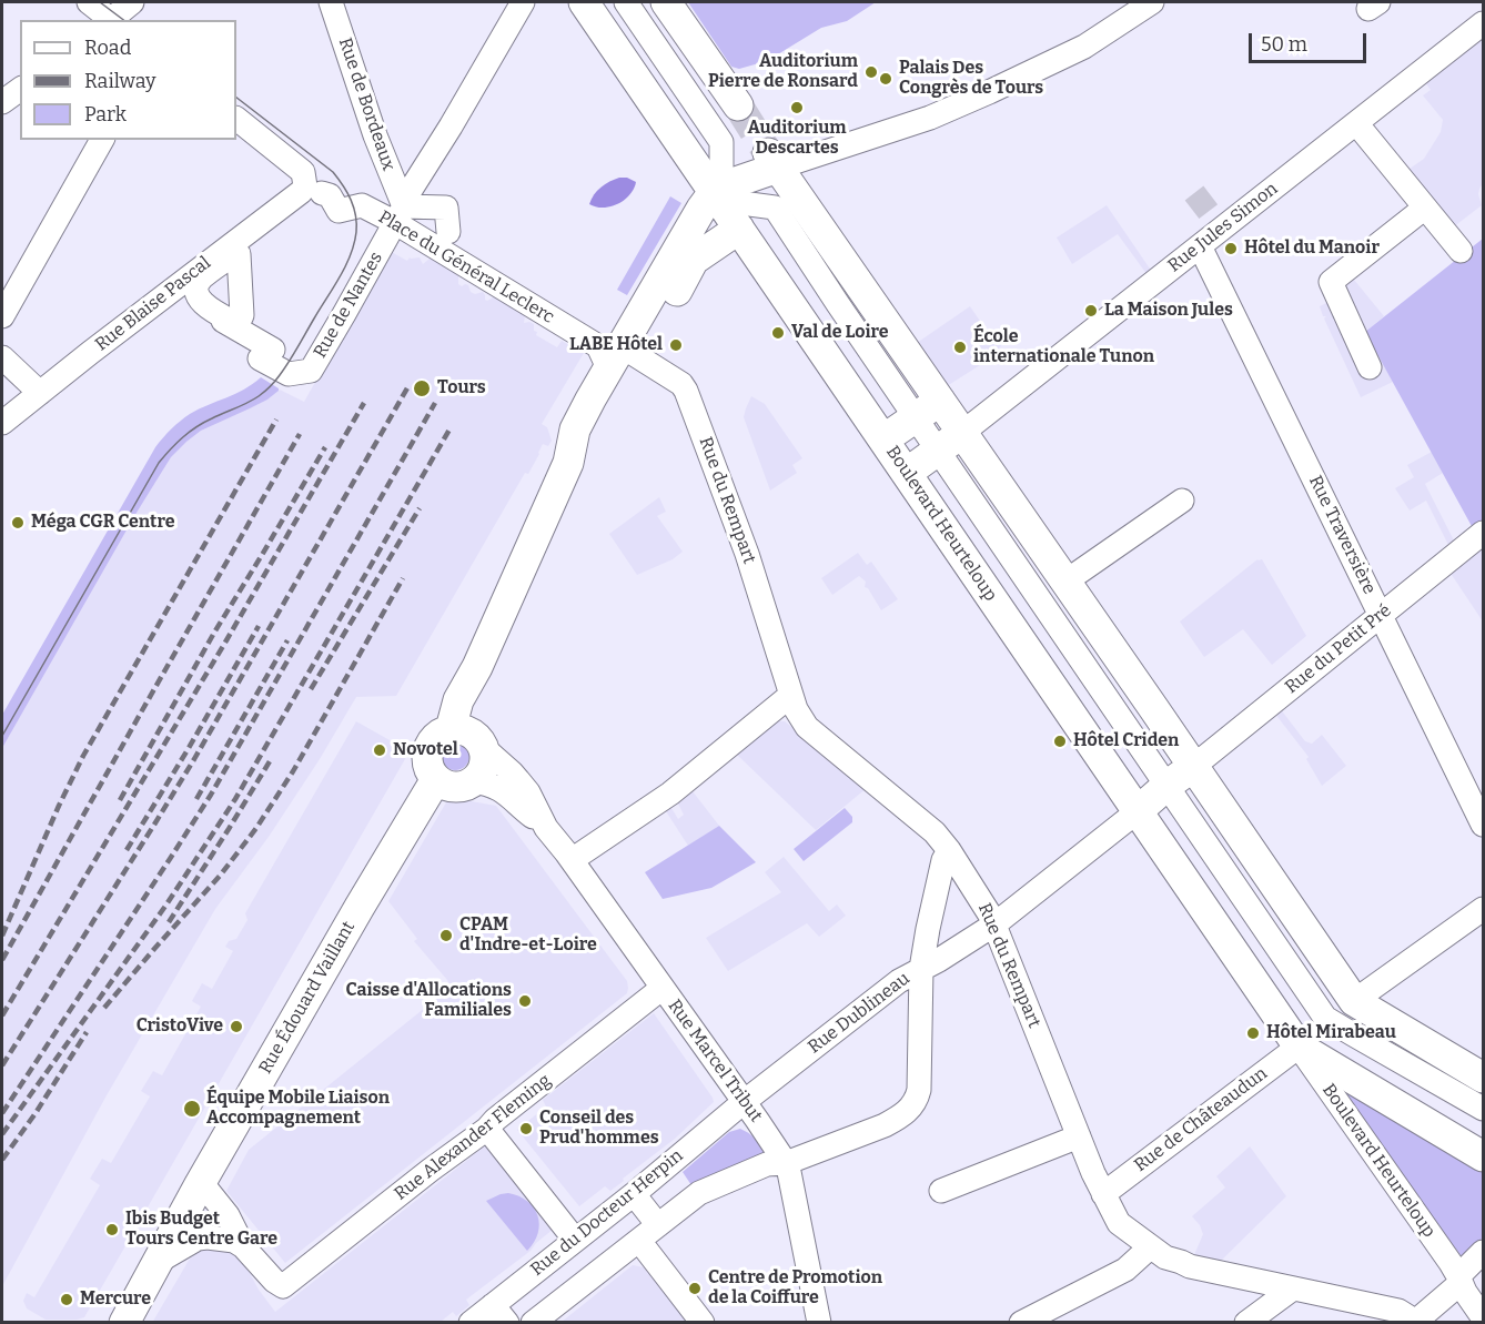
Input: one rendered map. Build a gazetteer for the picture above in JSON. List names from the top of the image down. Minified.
{"streets":{"main road":["Boulevard Heurteloup","Rue Édouard Vaillant"],"street":["Rue de Bordeaux","Rue Jules Simon","Place du Général Leclerc","Rue Blaise Pascal","Rue de Nantes","Rue du Rempart","Rue Traversière","Rue du Petit Pré","Rue Dublineau","Rue Marcel Tribut","Rue de Châteaudun","Rue Alexander Fleming","Rue du Docteur Herpin"]},"crossings":[["Rue de Bordeaux","Place du Général Leclerc"],["Rue de Bordeaux","Rue de Nantes"],["Rue Jules Simon","Rue Traversière"],["Place du Général Leclerc","Rue Blaise Pascal"],["Place du Général Leclerc","Rue de Nantes"],["Place du Général Leclerc","Rue du Rempart"],["Rue Blaise Pascal","Rue de Nantes"],["Rue du Rempart","Boulevard Heurteloup"],["Rue du Rempart","Rue Dublineau"],["Rue du Rempart","Rue de Châteaudun"],["Boulevard Heurteloup","Rue Dublineau"],["Boulevard Heurteloup","Rue de Châteaudun"],["Rue Traversière","Rue du Petit Pré"],["Rue Édouard Vaillant","Rue Marcel Tribut"],["Rue Dublineau","Rue Marcel Tribut"],["Rue Dublineau","Rue du Docteur Herpin"],["Rue Marcel Tribut","Rue Alexander Fleming"],["Rue Marcel Tribut","Rue du Docteur Herpin"]],"places":["Auditorium Pierre de Ronsard","Palais Des Congrès de Tours","Auditorium Descartes","Hôtel du Manoir","La Maison Jules","Val de Loire","LABE Hôtel","École internationale Tunon","Tours","Méga CGR Centre","Hôtel Criden","Novotel","CPAM d'Indre-et-Loire","Caisse d'Allocations Familiales","CristoVive","Hôtel Mirabeau","Équipe Mobile Liaison Accompagnement","Conseil des Prud'hommes","Ibis Budget Tours Centre Gare","Centre de Promotion de la Coiffure","Mercure"],"legend":["Road","Railway","Park"],"scale_bar":"50 m"}
